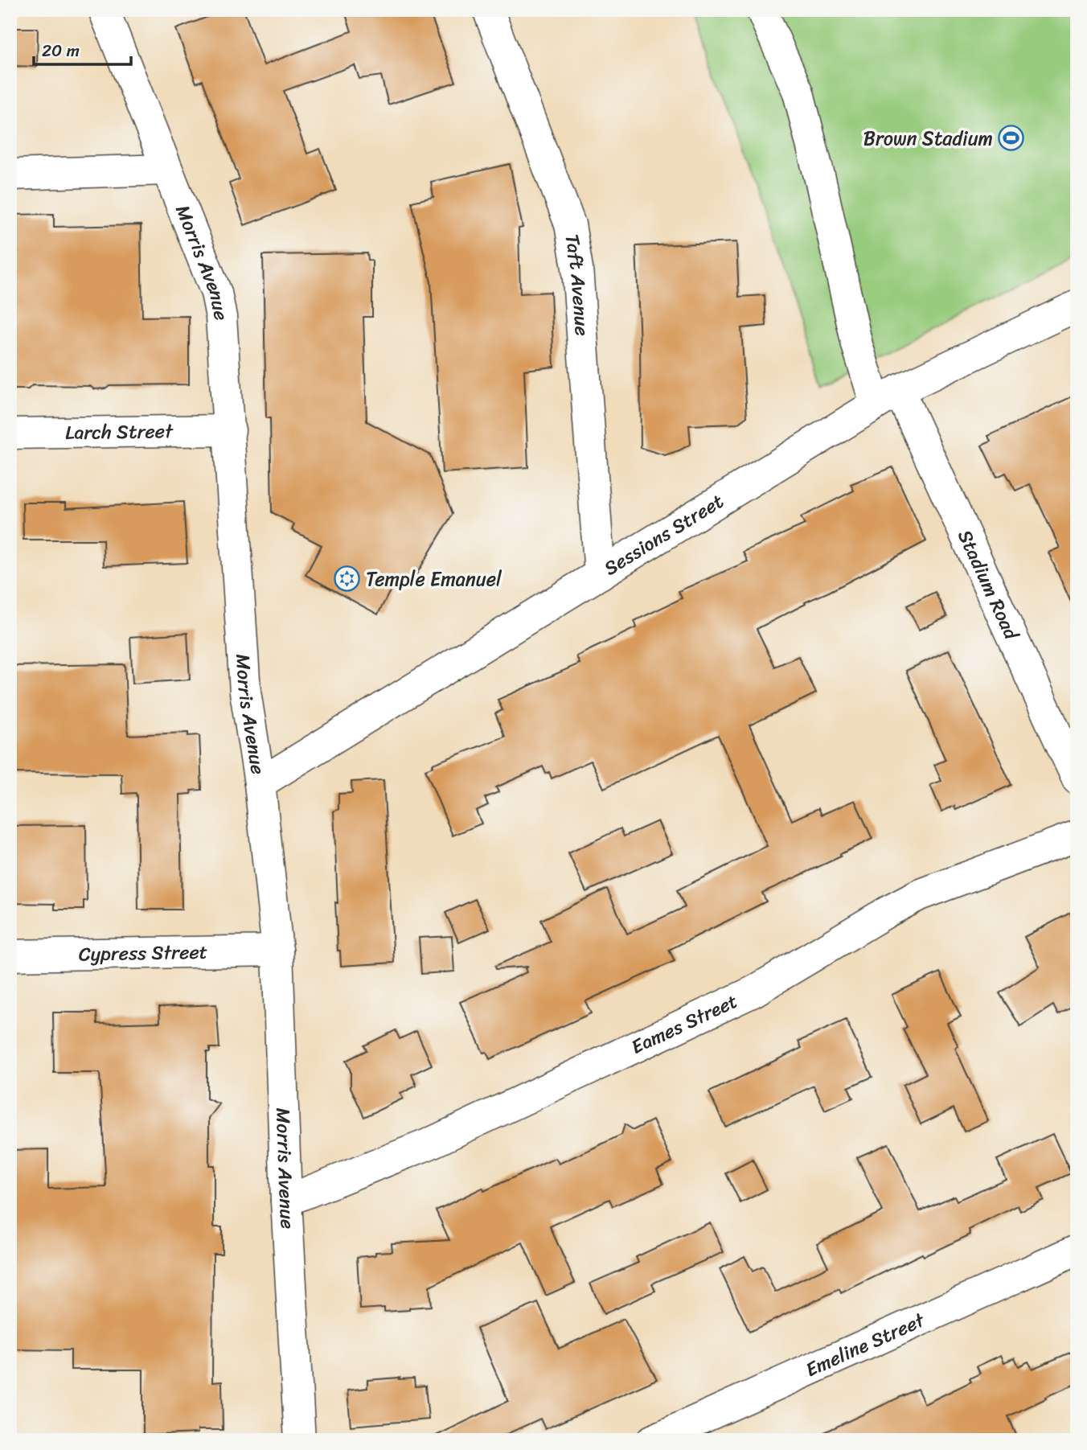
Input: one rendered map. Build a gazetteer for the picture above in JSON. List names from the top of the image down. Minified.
{"streets":{"street":["Morris Avenue","Taft Avenue","Larch Street","Sessions Street","Stadium Road","Cypress Street","Eames Street","Emeline Street"]},"crossings":[["Morris Avenue","Larch Street"],["Morris Avenue","Sessions Street"],["Morris Avenue","Cypress Street"],["Morris Avenue","Eames Street"],["Taft Avenue","Sessions Street"],["Sessions Street","Stadium Road"]],"places":{"sports":["Brown Stadium"],"synagogue":["Temple Emanuel"]},"scale_bar":"20 m"}
